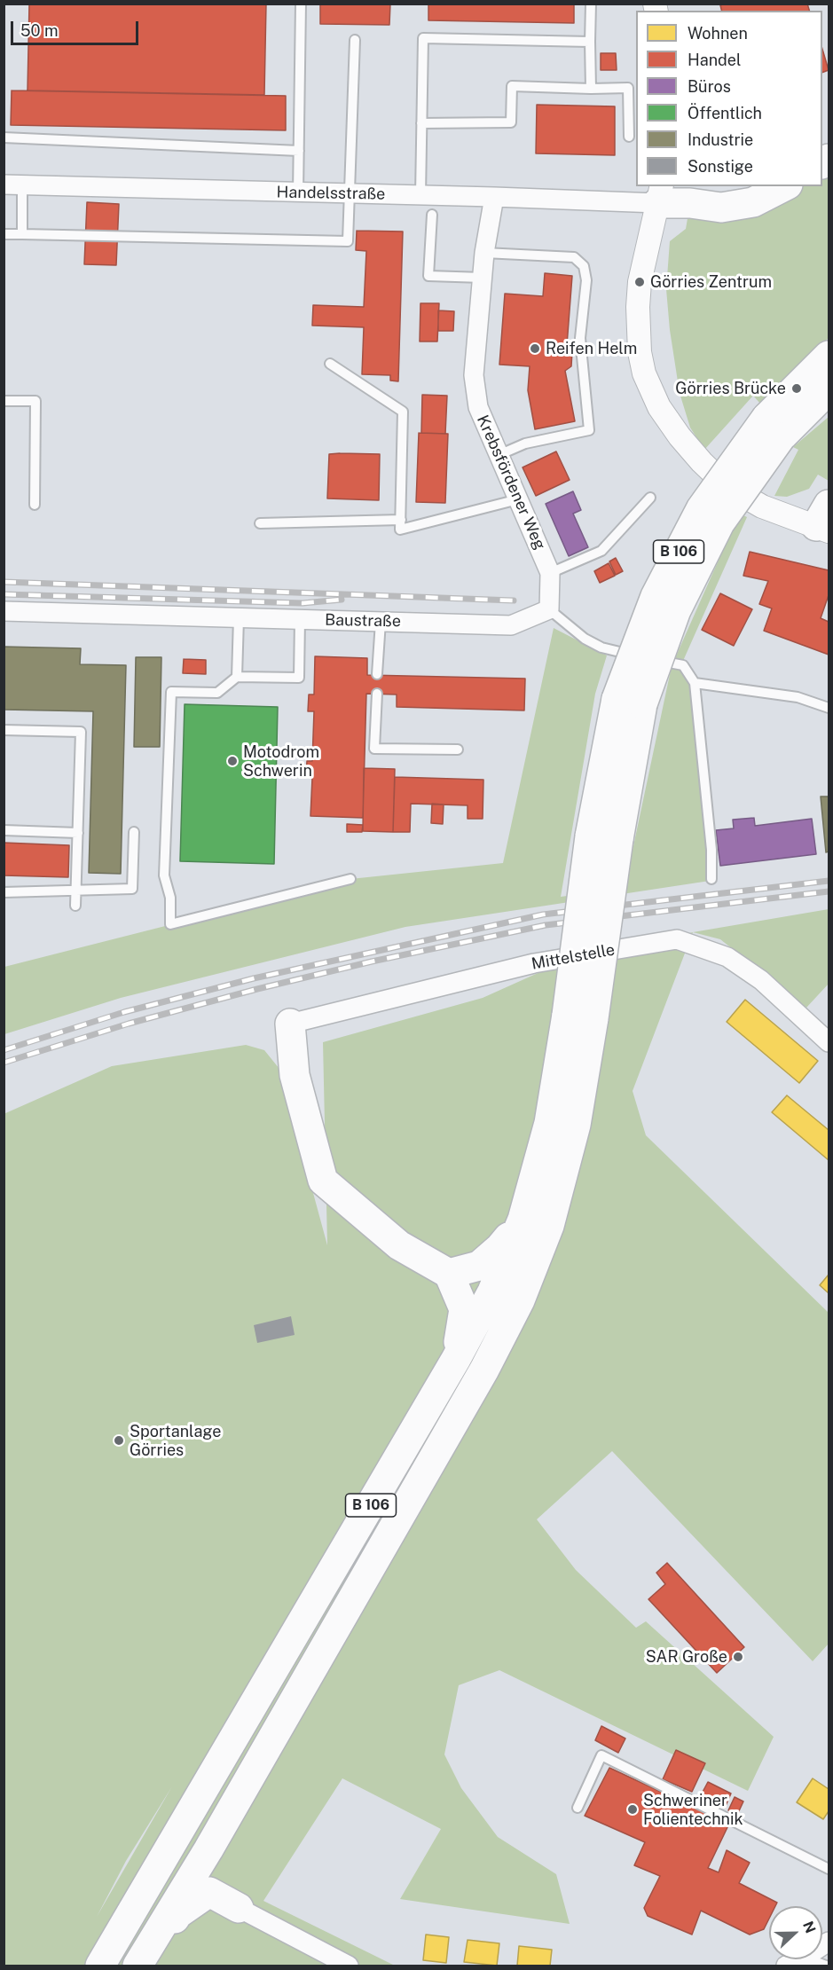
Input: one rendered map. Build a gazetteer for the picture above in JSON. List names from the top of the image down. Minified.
{"streets":{"highway":["B 106"],"street":["Handelsstraße","Krebsfördener Weg","Baustraße","Mittelstelle"]},"crossings":[["Handelsstraße","Krebsfördener Weg"],["Krebsfördener Weg","Baustraße"]],"places":["Görries Zentrum","Reifen Helm","Görries Brücke","Motodrom Schwerin","Sportanlage Görries","SAR Große","Schweriner Folientechnik"],"legend":["Wohnen","Handel","Büros","Öffentlich","Industrie","Sonstige"],"scale_bar":"50 m","north":"right"}
